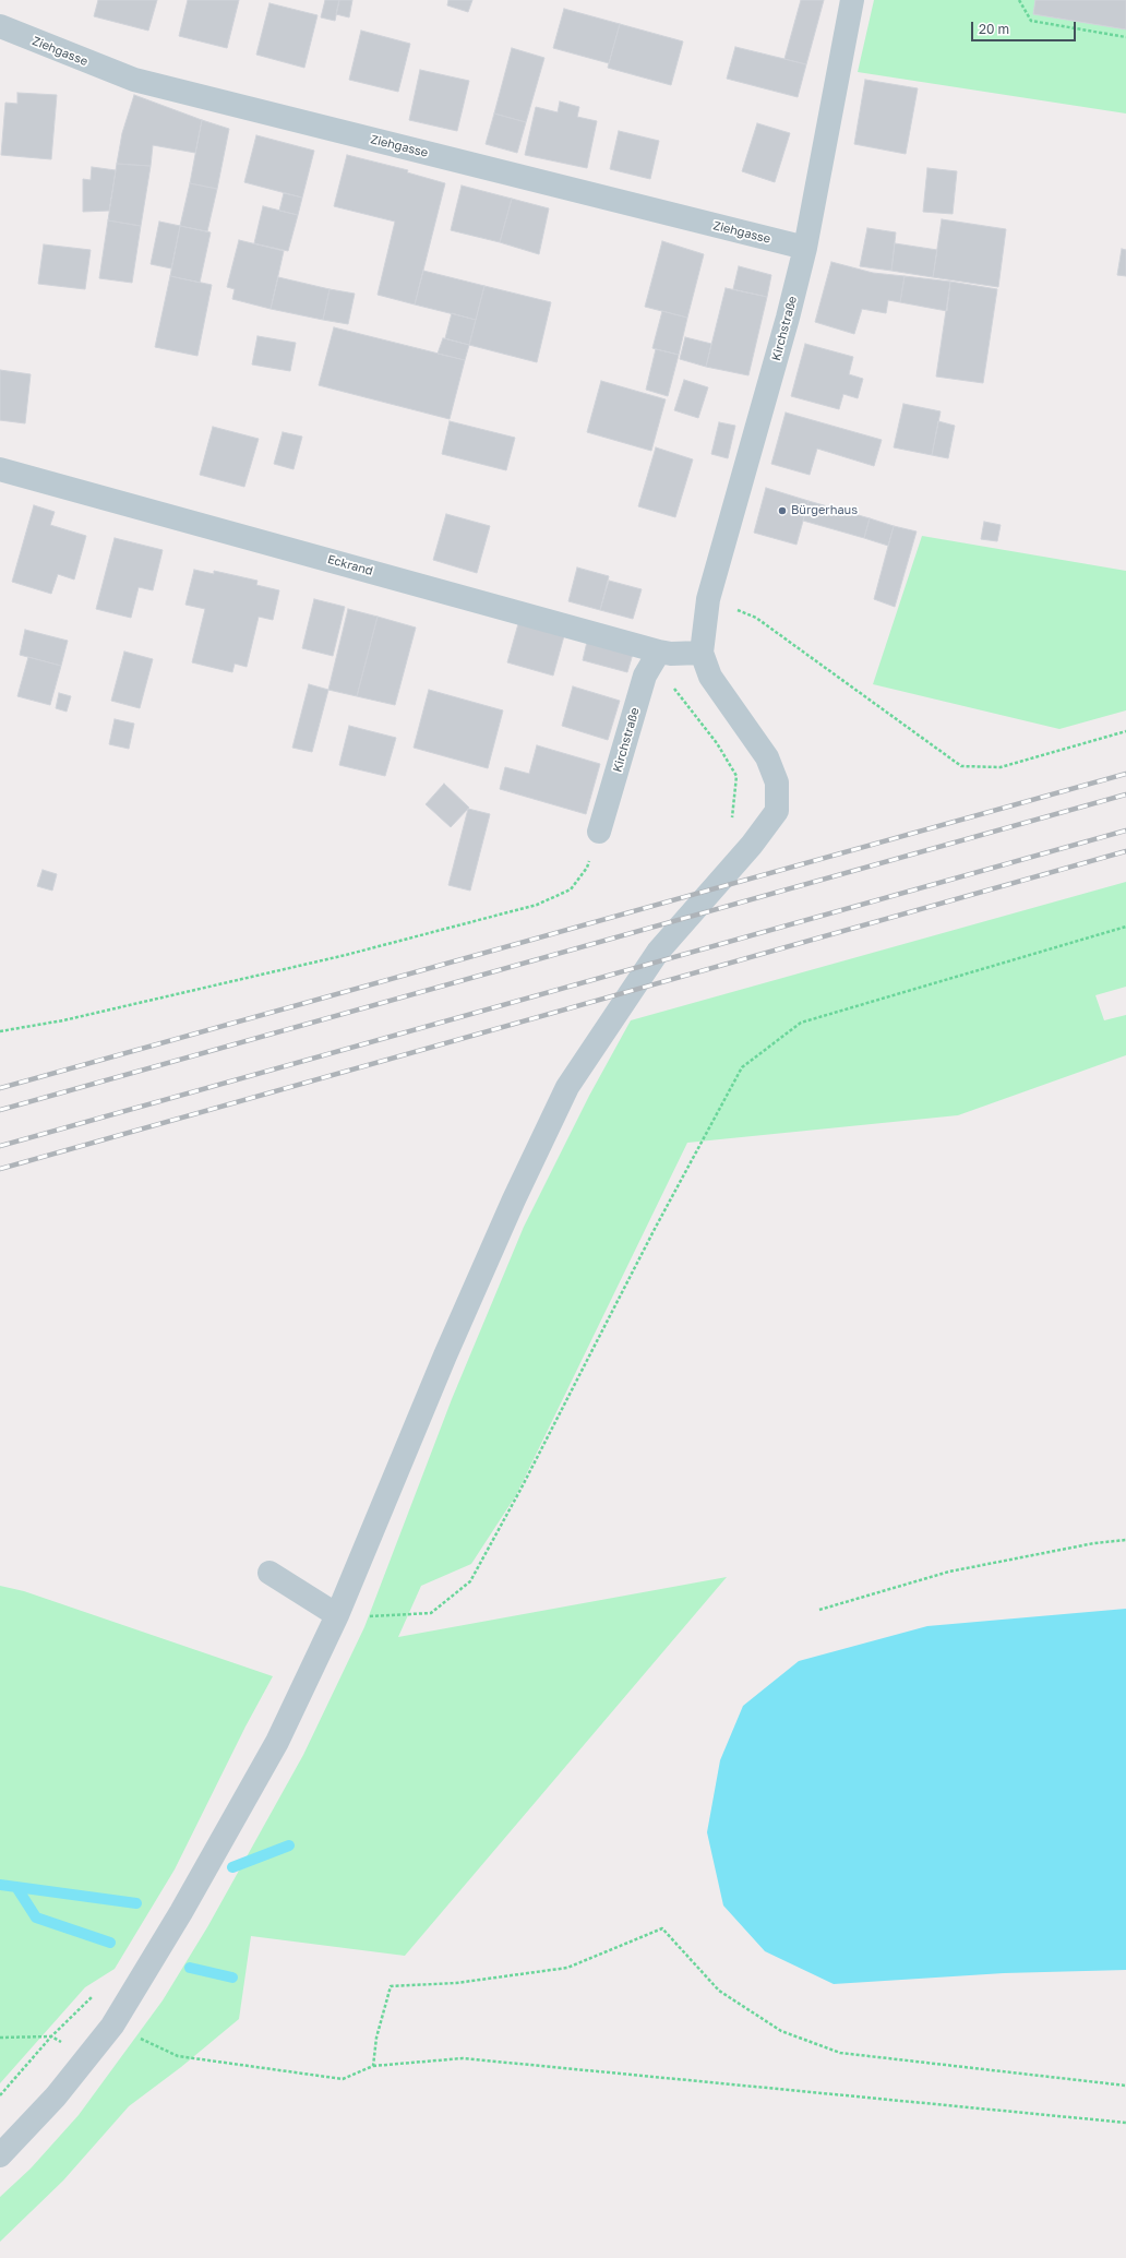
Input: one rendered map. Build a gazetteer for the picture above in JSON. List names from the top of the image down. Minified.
{"streets":{"street":["Ziehgasse","Kirchstraße","Eckrand"]},"crossings":[["Ziehgasse","Kirchstraße"],["Kirchstraße","Eckrand"]],"places":["Bürgerhaus"],"scale_bar":"20 m"}
